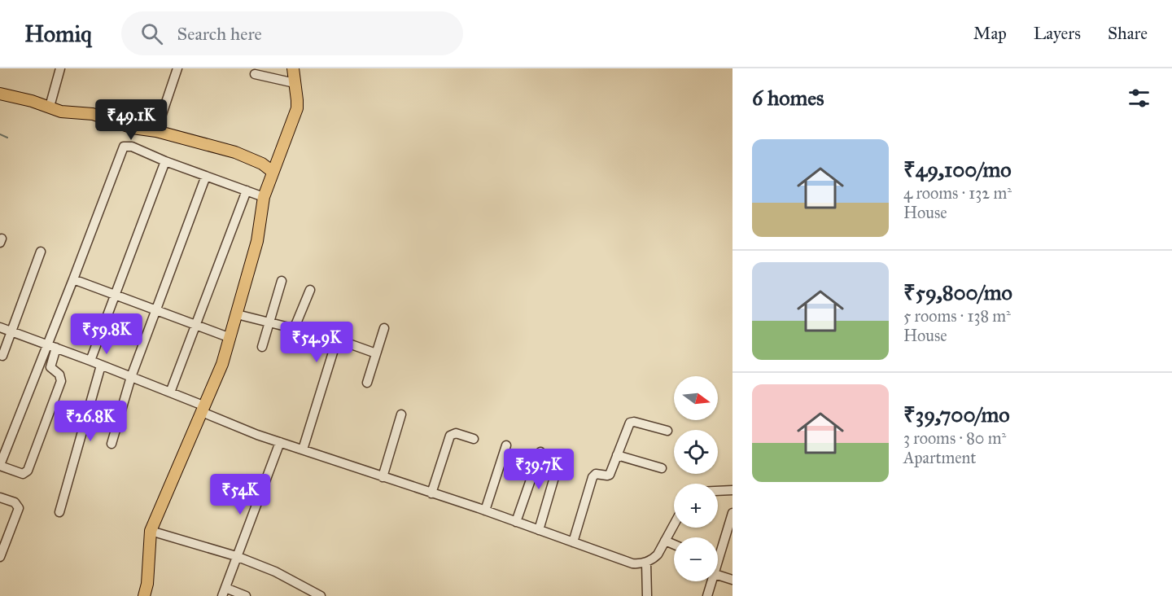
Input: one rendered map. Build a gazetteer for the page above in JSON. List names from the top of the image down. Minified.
{"north":"right","page":{"header":"Homiq","search":"Search here","nav":["Map","Layers","Share"],"heading":"6 homes","price":["₹49.1K","₹59.8K","₹54.9K","₹26.8K","₹39.7K","₹54K"],"list":[{"name":"₹49,100/mo","note":"4 rooms · 132 m² · House"},{"name":"₹59,800/mo","note":"5 rooms · 138 m² · House"},{"name":"₹39,700/mo","note":"3 rooms · 80 m² · Apartment"}],"map_buttons":["+","−"]}}
